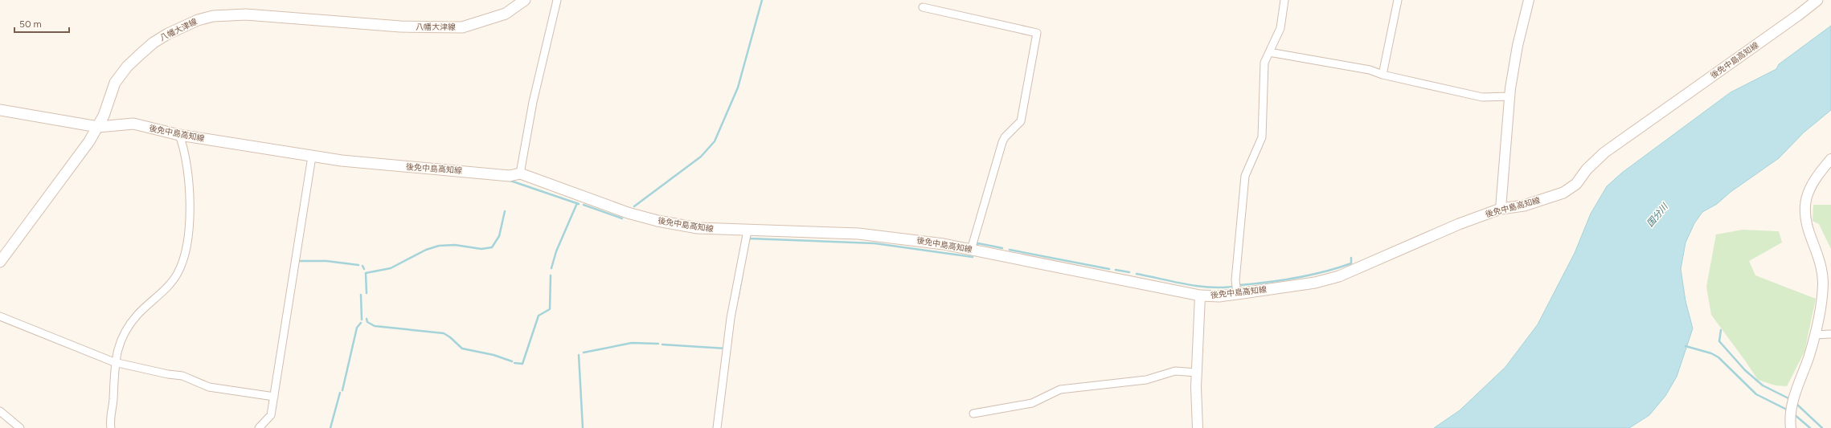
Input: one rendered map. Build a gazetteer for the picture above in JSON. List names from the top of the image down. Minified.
{"streets":{"main road":["八幡大津線","後免中島高知線"]},"crossings":[["八幡大津線","後免中島高知線"]],"water":["国分川"],"scale_bar":"50 m"}
